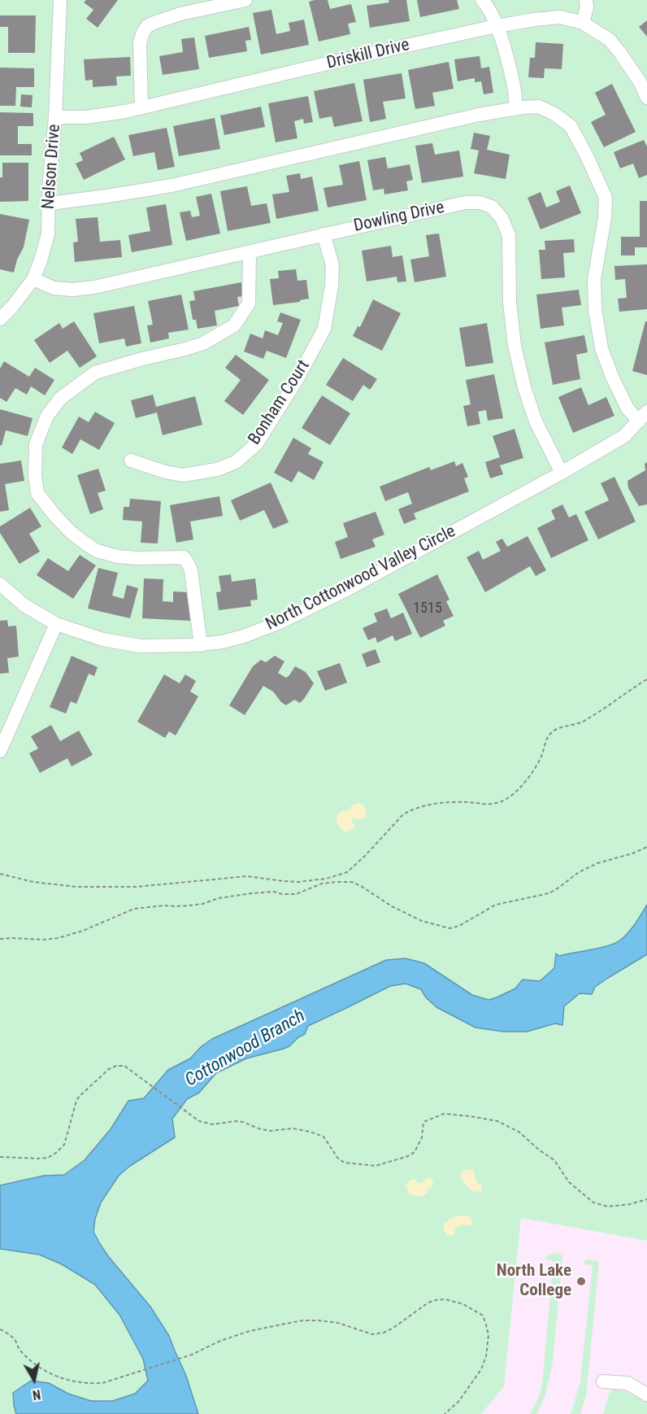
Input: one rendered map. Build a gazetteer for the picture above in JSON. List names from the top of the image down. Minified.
{"streets":{"street":["Driskill Drive","Nelson Drive","Dowling Drive","Bonham Court","North Cottonwood Valley Circle"]},"crossings":[["Driskill Drive","Nelson Drive"],["Nelson Drive","Dowling Drive"],["Dowling Drive","Bonham Court"],["Dowling Drive","North Cottonwood Valley Circle"]],"water":["Cottonwood Branch"],"places":["North Lake College"],"house_numbers":["1515"],"north":"bottom"}
